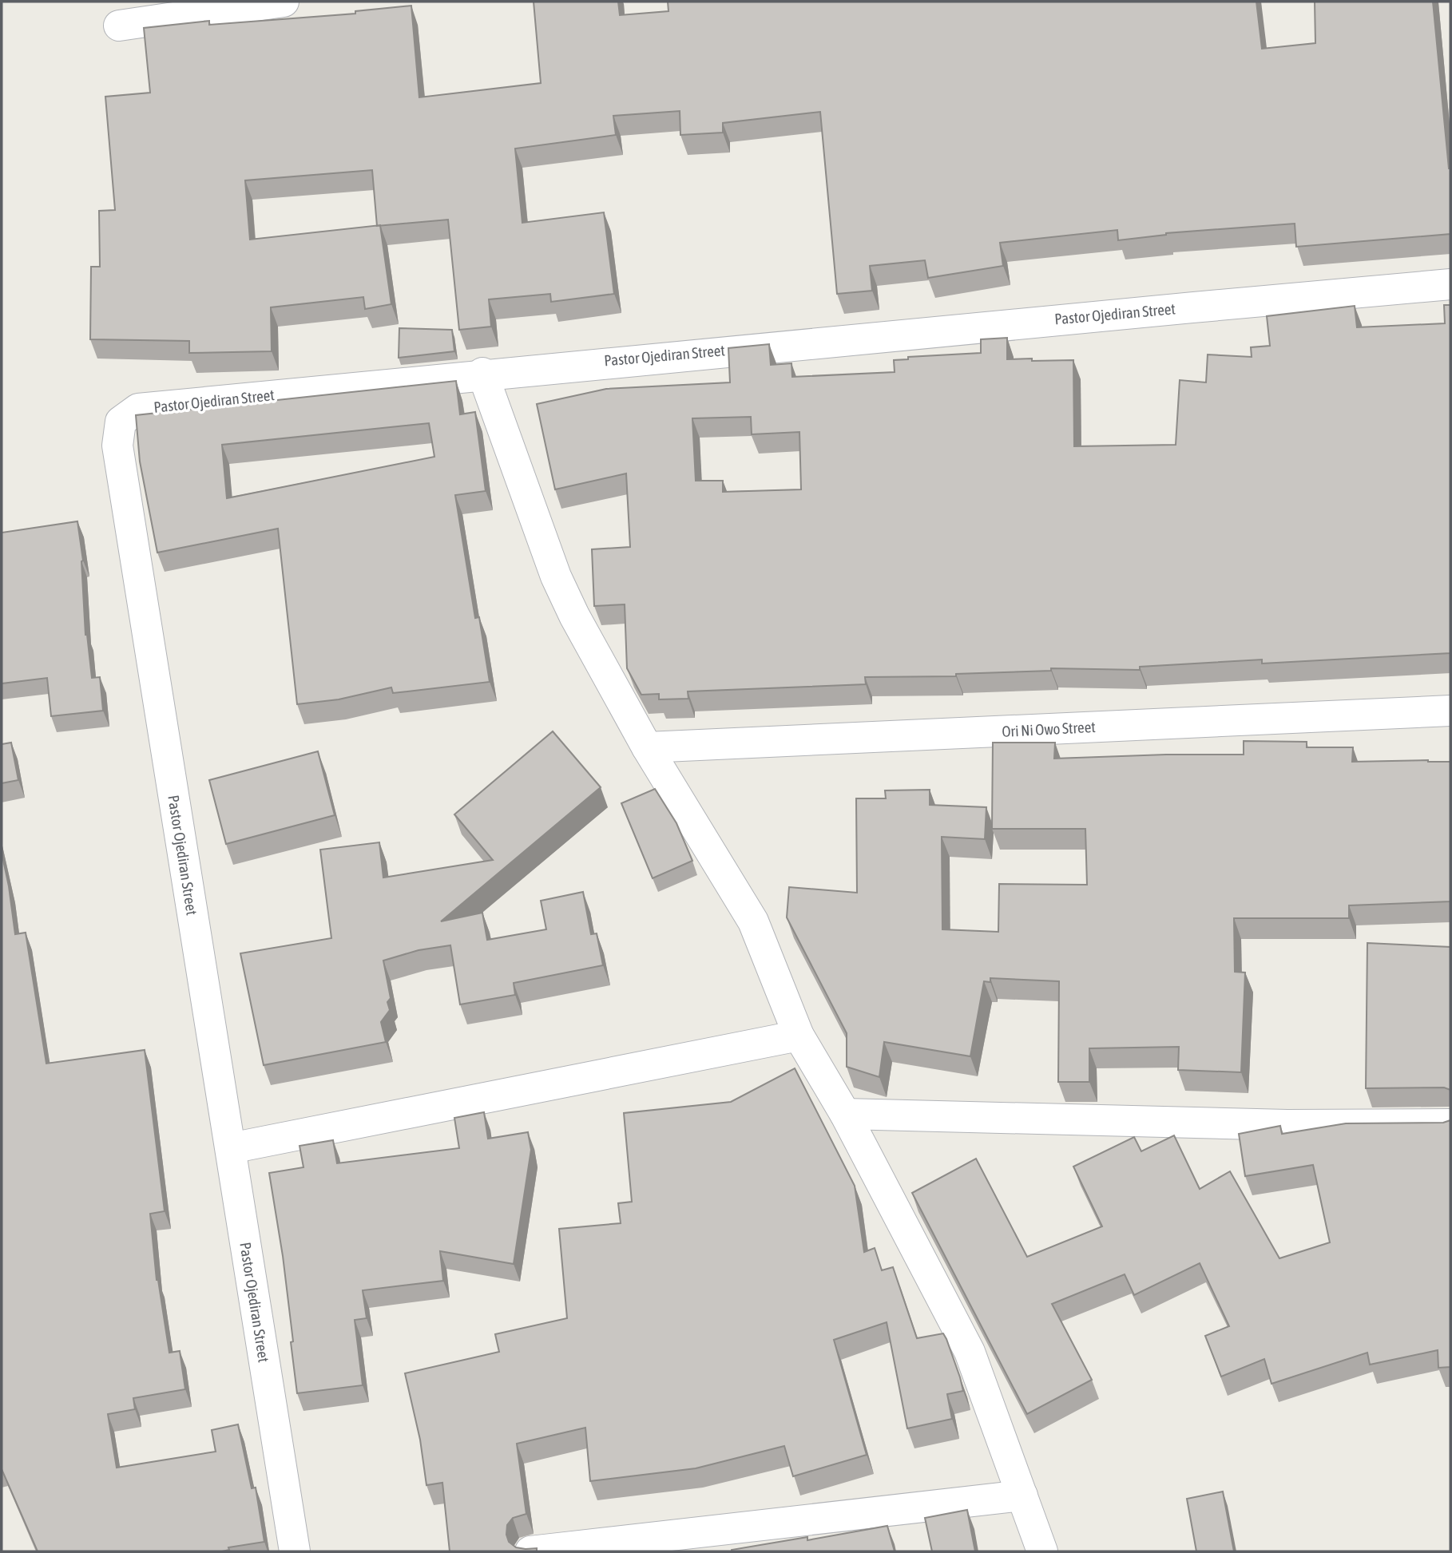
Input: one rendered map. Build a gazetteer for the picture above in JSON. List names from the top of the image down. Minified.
{"streets":{"street":["Pastor Ojediran Street","Ori Ni Owo Street"]}}
